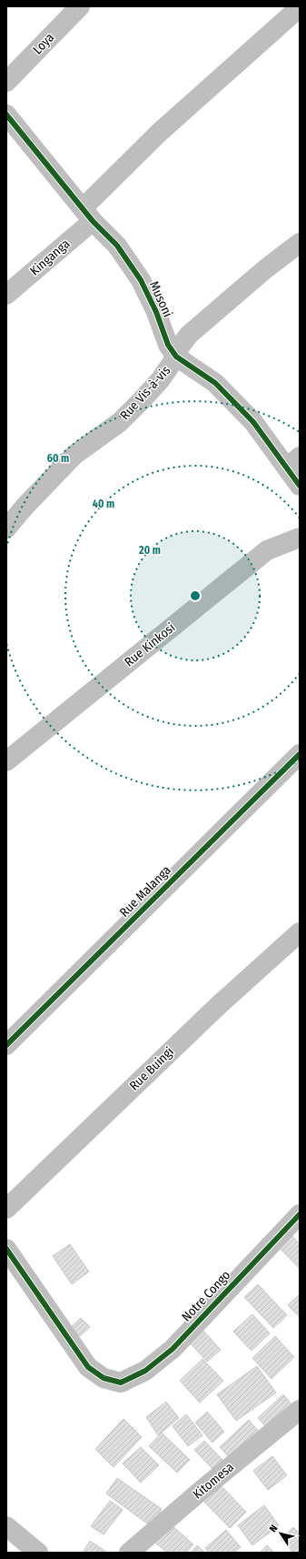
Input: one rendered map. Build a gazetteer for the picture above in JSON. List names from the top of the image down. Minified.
{"streets":{"street":["Loya","Kinganga","Musoni","Rue Vis-à-vis","Rue Kinkosi","Rue Malanga","Rue Buingi","Notre Congo","Kitomesa"]},"crossings":[["Kinganga","Musoni"],["Musoni","Rue Vis-à-vis"]],"north":"top left","rings":["60 m","40 m","20 m"]}
